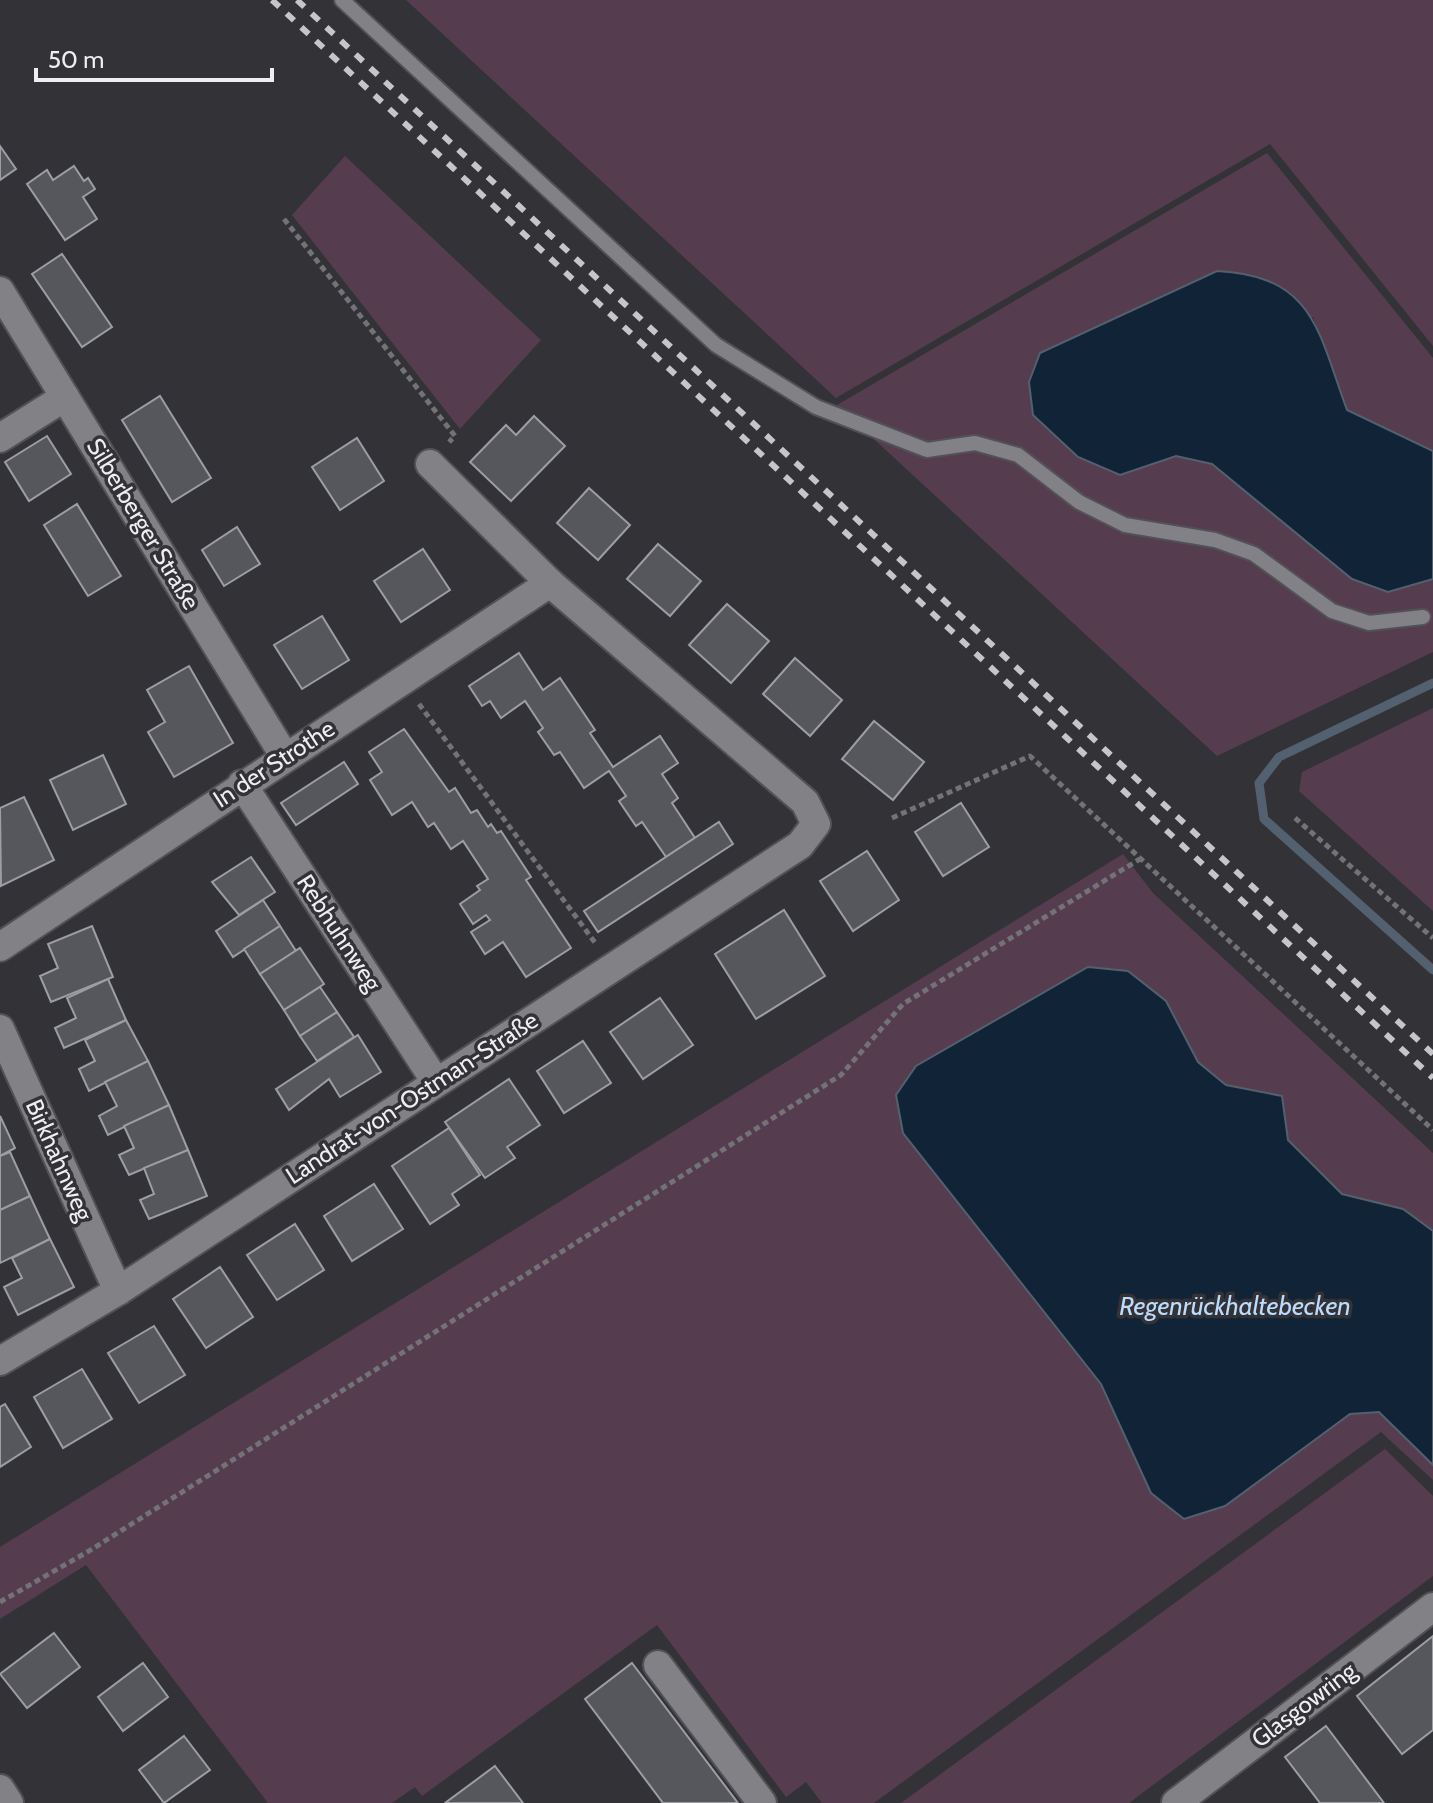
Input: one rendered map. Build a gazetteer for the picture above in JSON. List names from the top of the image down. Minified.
{"streets":{"street":["Silberberger Straße","In der Strothe","Rebhuhnweg","Landrat-von-Ostman-Straße","Birkhahnweg","Glasgowring"]},"crossings":[["Silberberger Straße","In der Strothe"],["In der Strothe","Rebhuhnweg"],["In der Strothe","Landrat-von-Ostman-Straße"],["Rebhuhnweg","Landrat-von-Ostman-Straße"],["Landrat-von-Ostman-Straße","Birkhahnweg"]],"water":["Regenrückhaltebecken"],"scale_bar":"50 m"}
